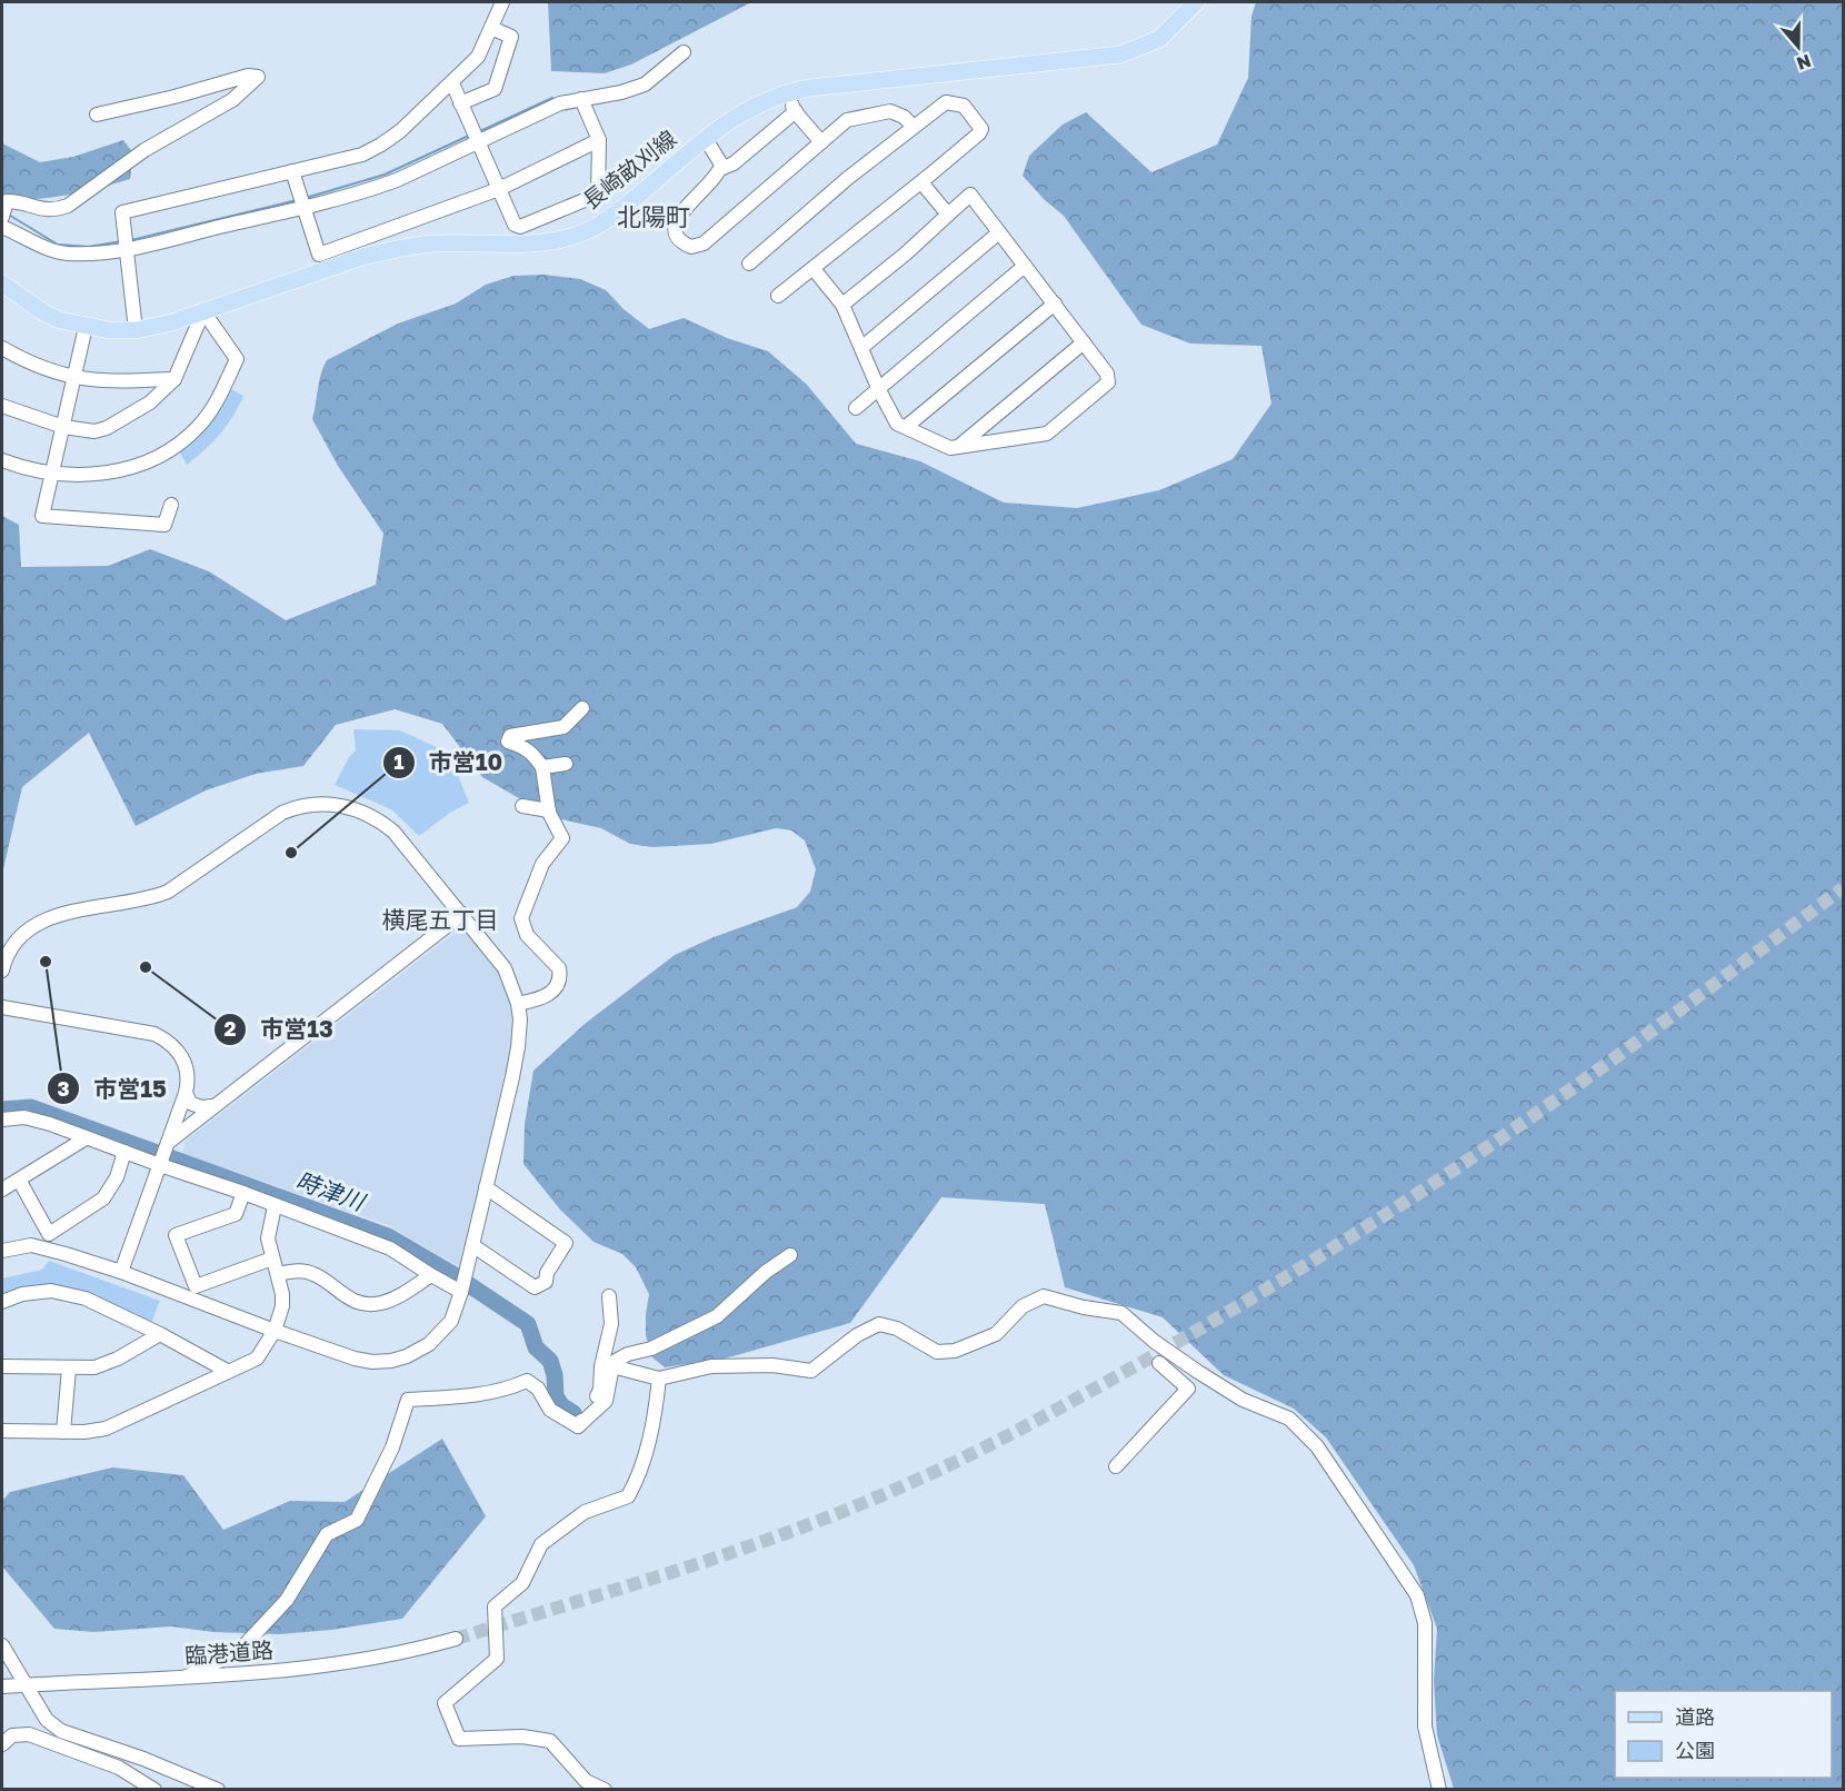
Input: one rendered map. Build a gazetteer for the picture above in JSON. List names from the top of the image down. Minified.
{"streets":{"main road":["長崎畝刈線"],"street":["臨港道路"]},"districts":["北陽町","横尾五丁目"],"water":["時津川"],"places":["市営10","市営15","市営13"],"legend":["道路","公園"],"north":"bottom"}
